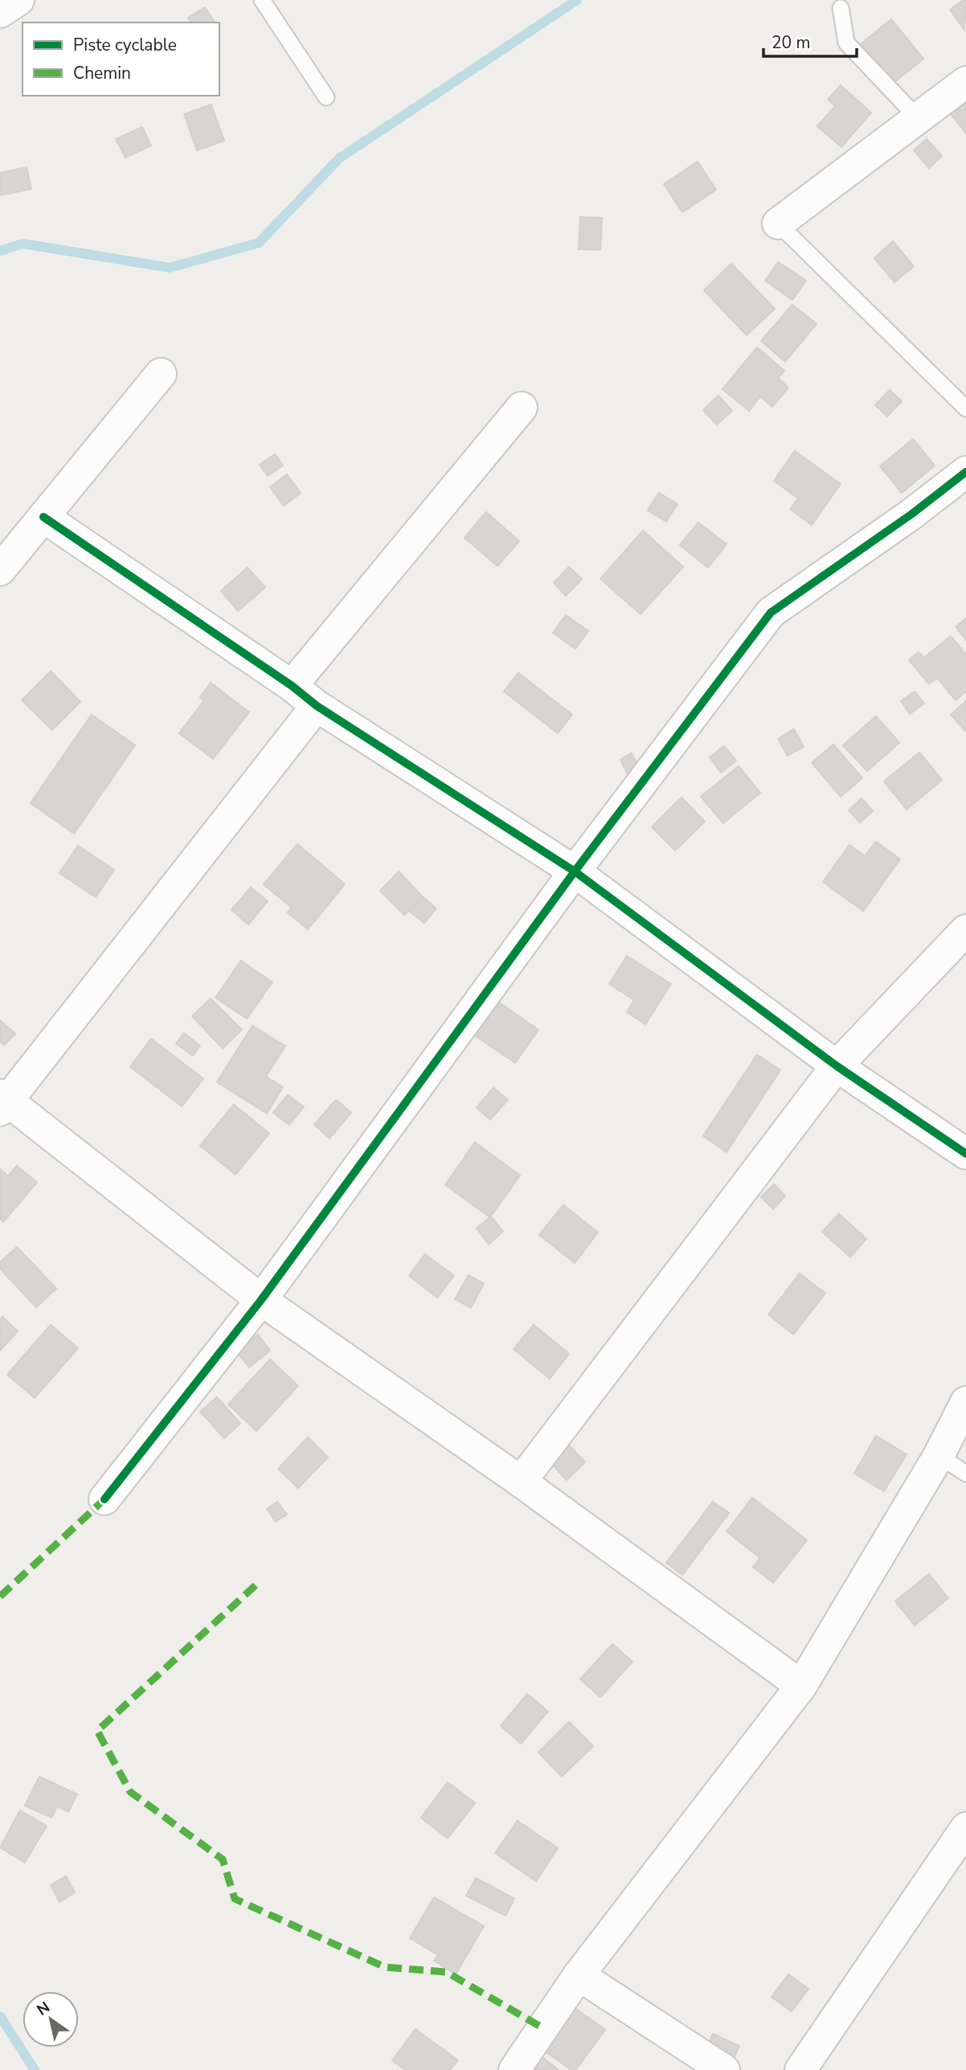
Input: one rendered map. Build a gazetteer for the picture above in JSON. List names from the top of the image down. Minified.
{"legend":["Piste cyclable","Chemin"],"scale_bar":"20 m","north":"top left"}
